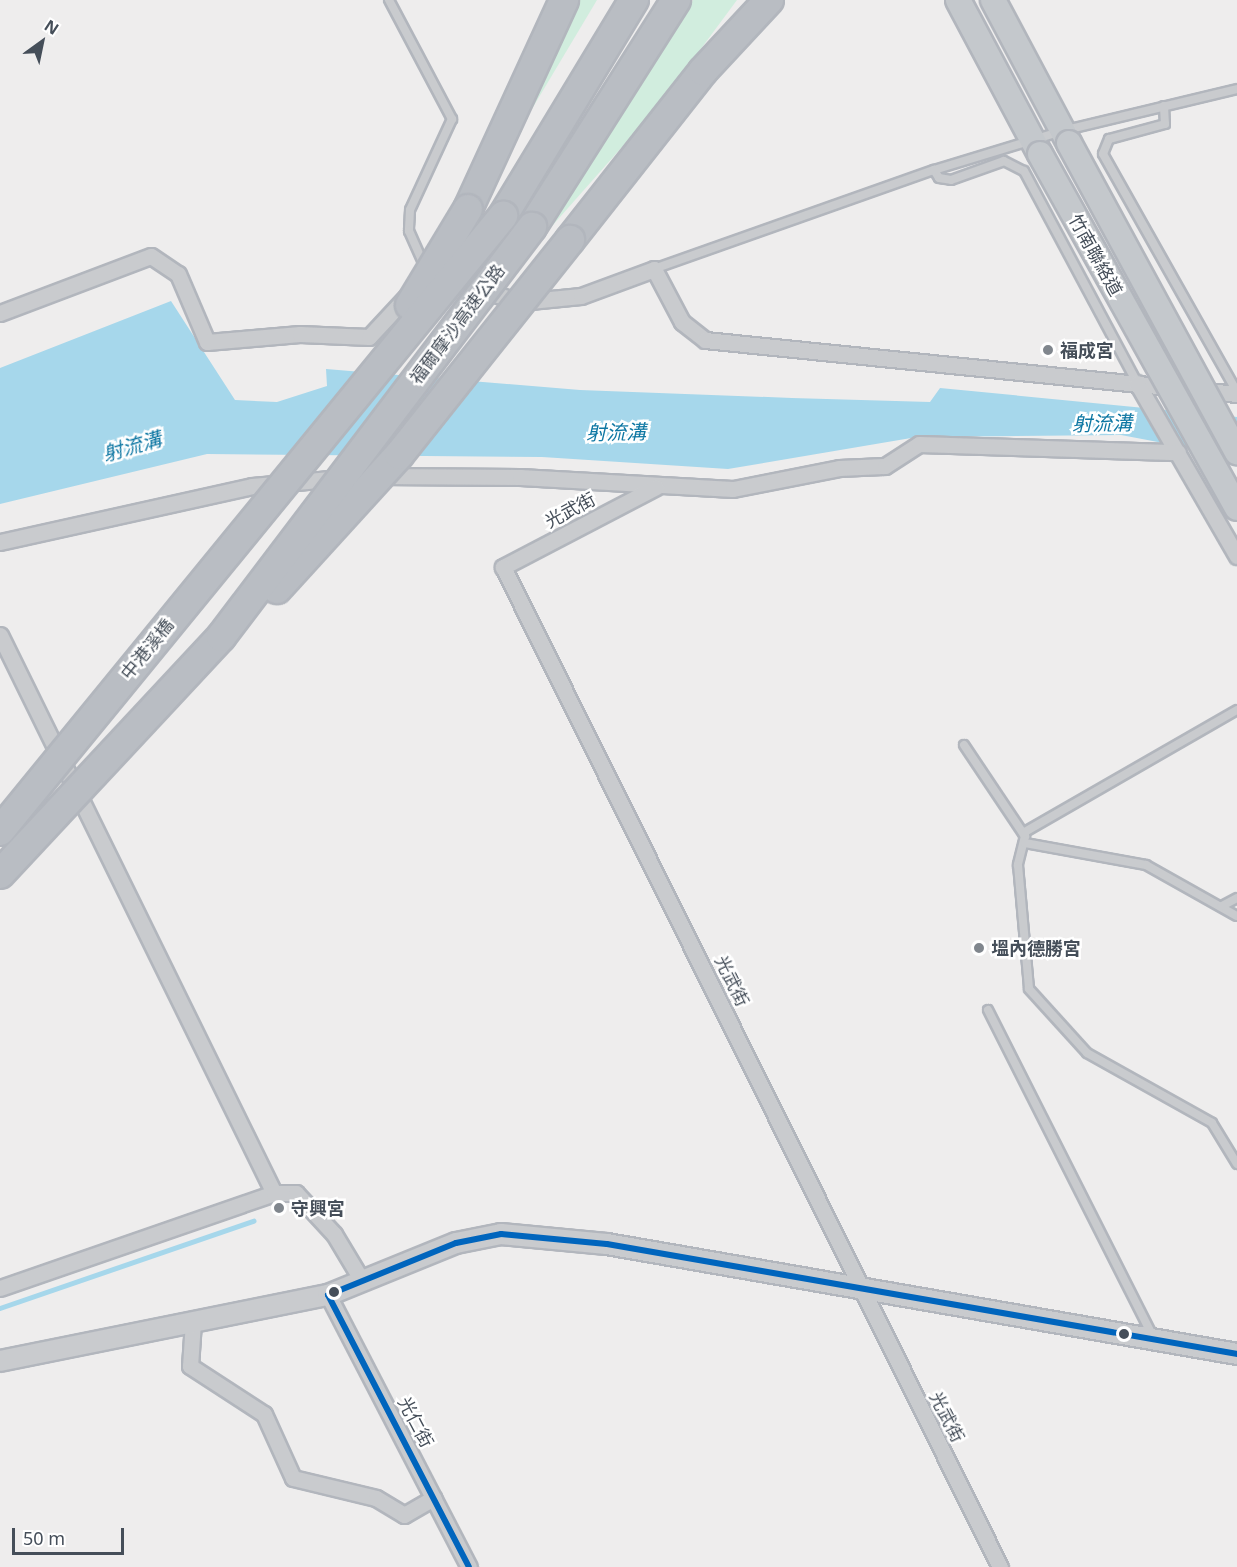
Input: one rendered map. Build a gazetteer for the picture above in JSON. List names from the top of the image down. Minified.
{"streets":{"highway":["福爾摩沙高速公路","中港溪橋"],"main road":["竹南聯絡道"],"street":["光武街","光仁街"]},"crossings":[["福爾摩沙高速公路","中港溪橋"]],"water":["射流溝"],"places":["福成宮","塭內德勝宮","守興宮"],"scale_bar":"50 m","north":"top right"}
